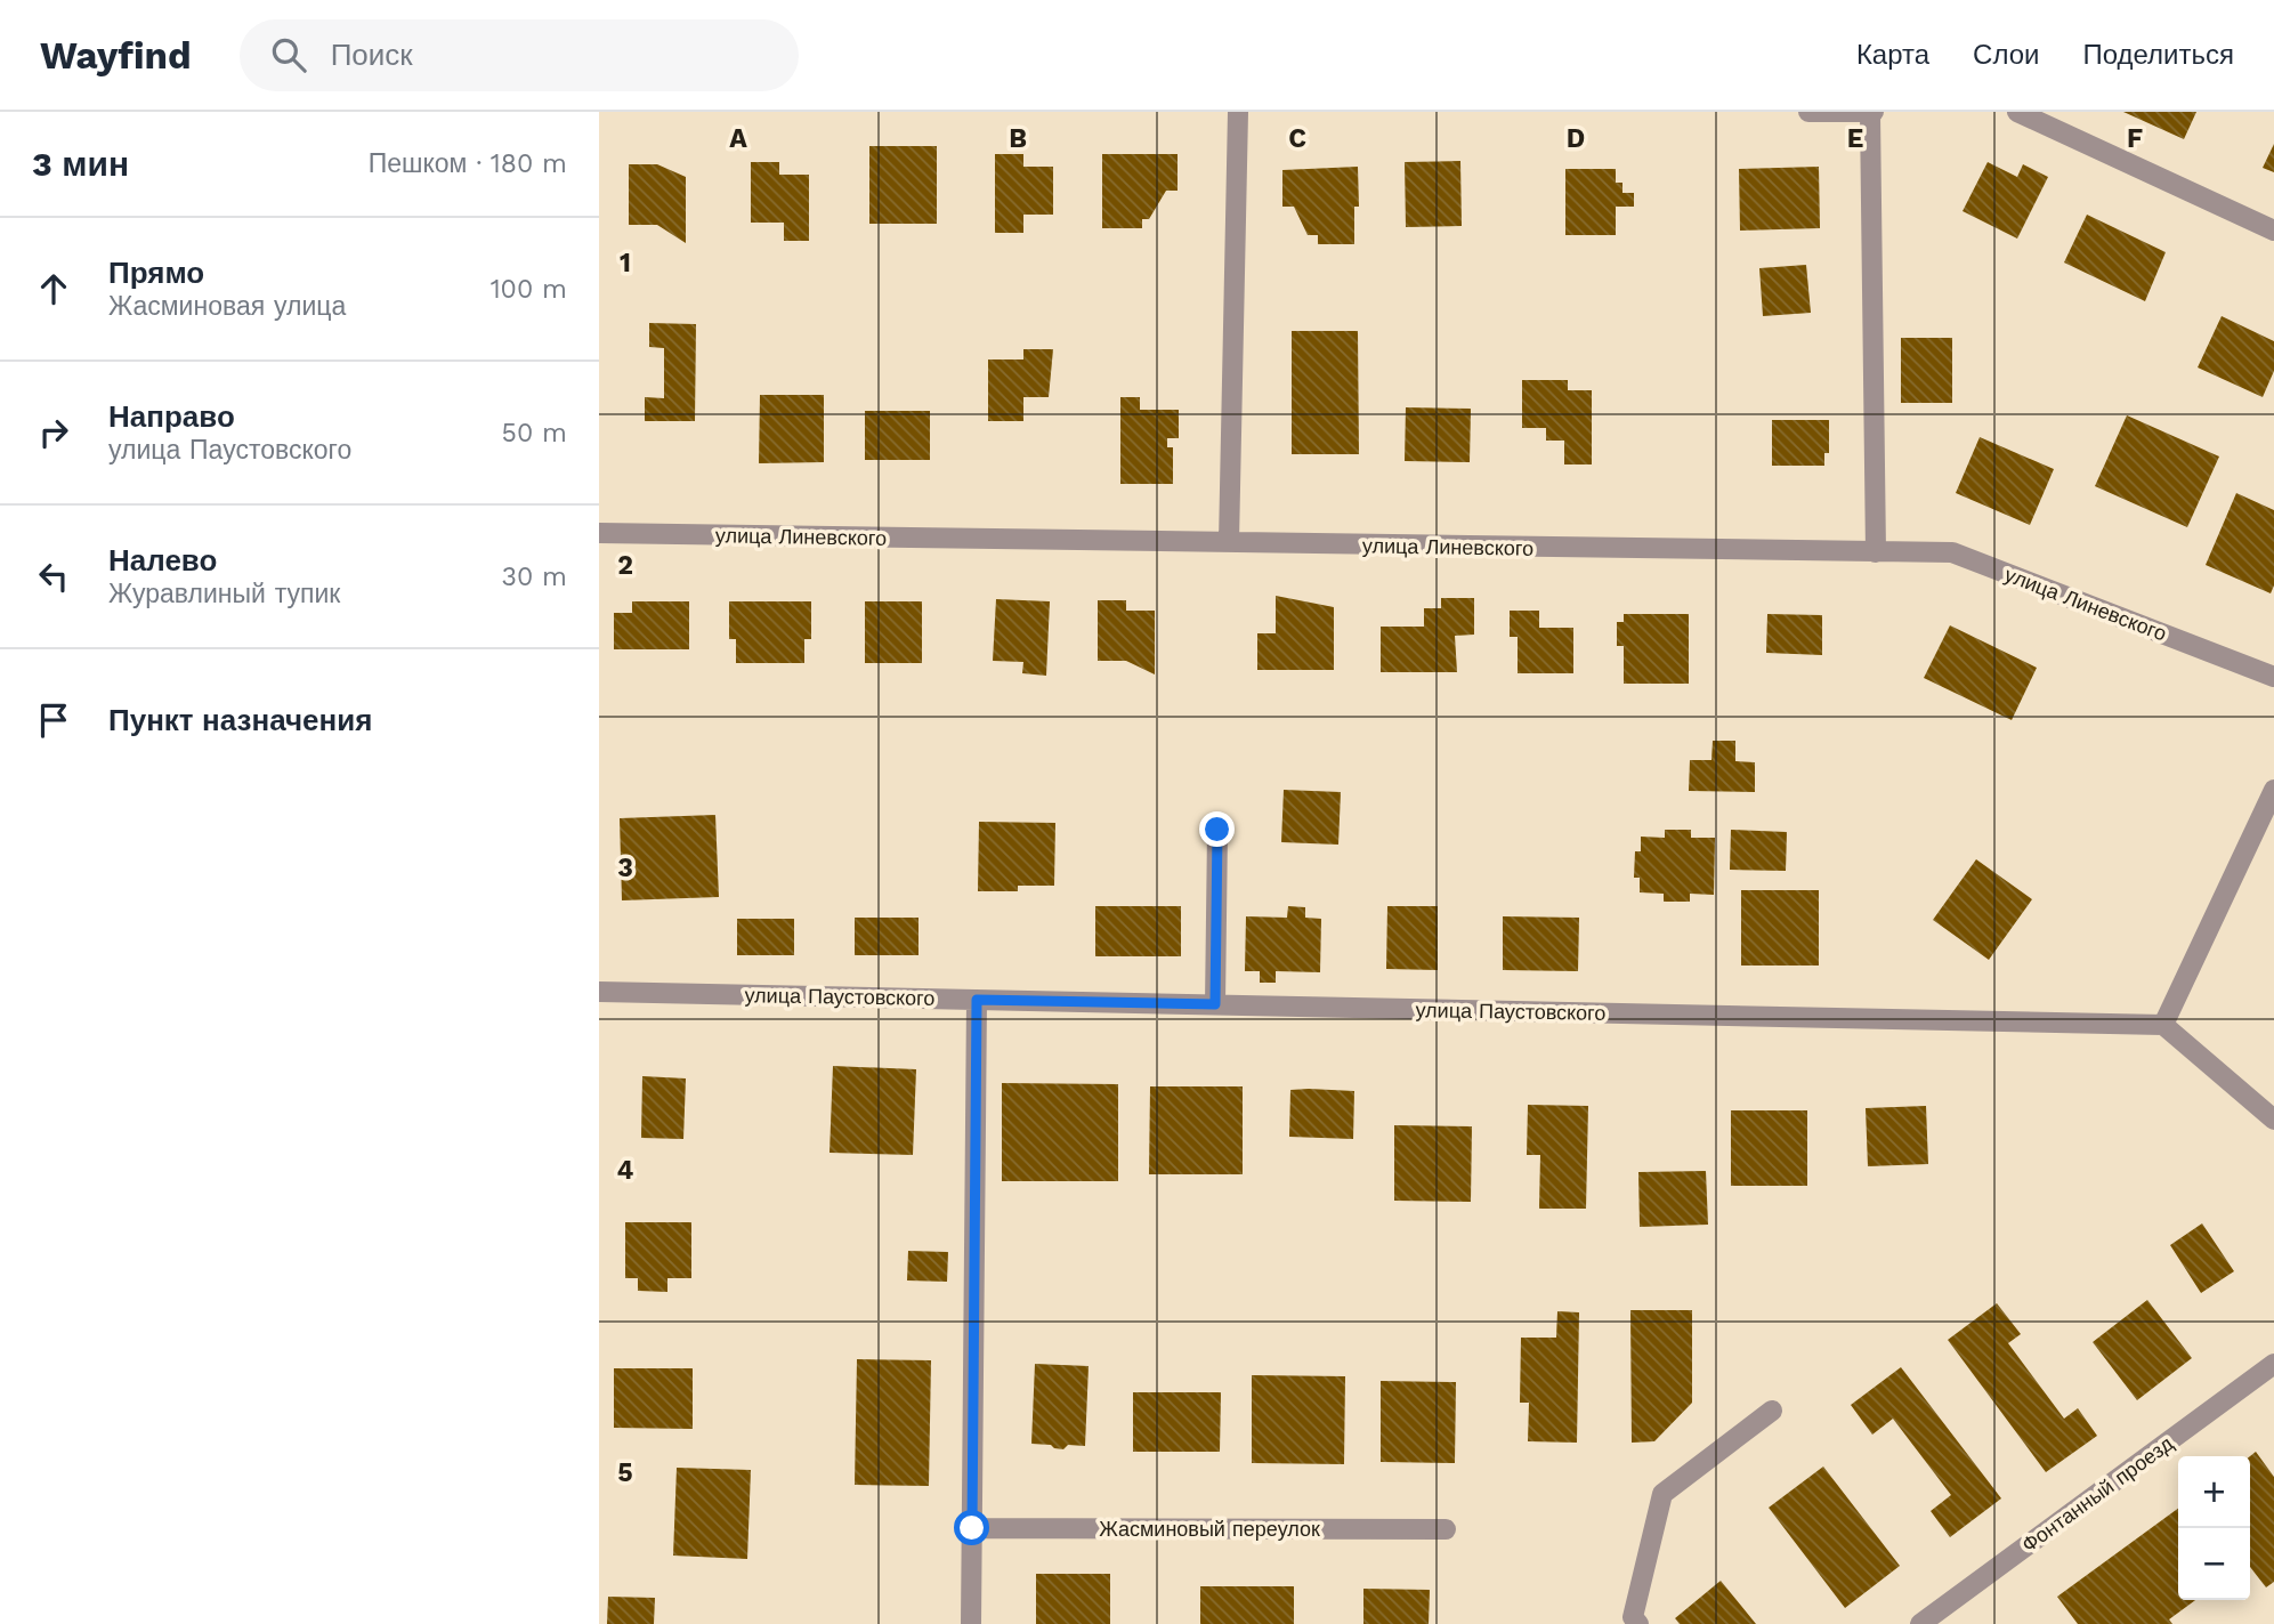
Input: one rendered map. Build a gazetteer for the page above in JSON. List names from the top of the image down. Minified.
{"streets":{"street":["улица Линевского","улица Паустовского","Фонтанный проезд","Жасминовый переулок"]},"page":{"header":"Wayfind","search":"Поиск","nav":["Карта","Слои","Поделиться"],"heading":["3 мин","Пешком · 180 m"],"list":[["Прямо","Жасминовая улица","100 m"],["Направо","улица Паустовского","50 m"],["Налево","Журавлиный тупик","30 m"],"Пункт назначения"],"map_buttons":["+","−"]},"grid":{"columns":["A","B","C","D","E","F"],"rows":["1","2","3","4","5"]}}
